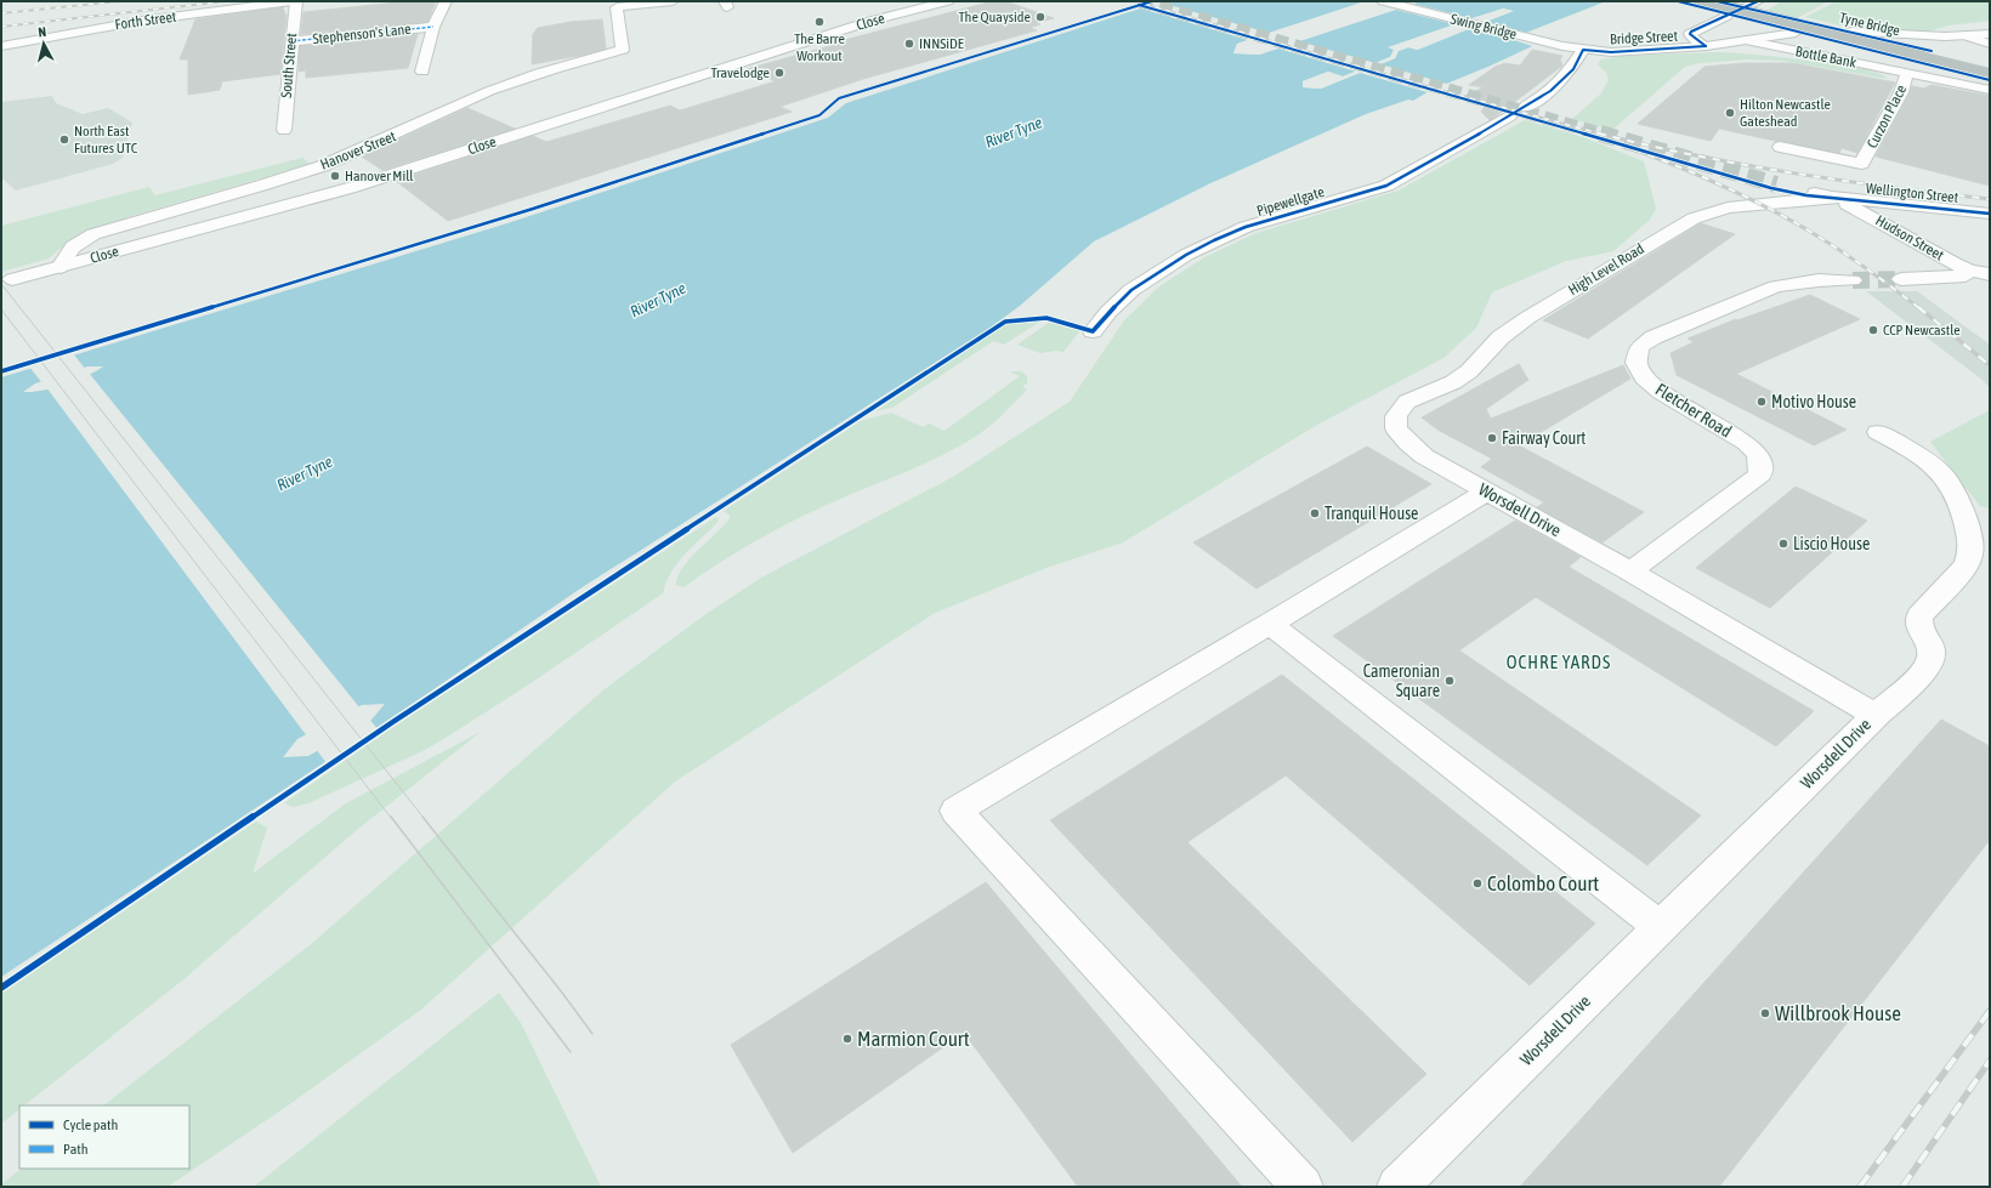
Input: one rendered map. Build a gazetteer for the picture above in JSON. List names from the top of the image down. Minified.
{"streets":{"highway":["Tyne Bridge"],"street":["Forth Street","Close","Swing Bridge","Stephenson's Lane","Bridge Street","Bottle Bank","South Street","Curzon Place","Hanover Street","Wellington Street","Pipewellgate","Hudson Street","High Level Road","Fletcher Road","Worsdell Drive"]},"crossings":[["Close","Hanover Street"],["Swing Bridge","Bridge Street"],["Stephenson's Lane","South Street"],["Bridge Street","Bottle Bank"],["Bridge Street","Pipewellgate"],["Bottle Bank","Curzon Place"],["Wellington Street","Hudson Street"],["Wellington Street","High Level Road"],["Hudson Street","High Level Road"],["High Level Road","Worsdell Drive"],["Fletcher Road","Worsdell Drive"]],"districts":["OCHRE YARDS"],"water":["River Tyne"],"places":["The Quayside","The Barre Workout","INNSiDE","Travelodge","Hilton Newcastle Gateshead","North East Futures UTC","Hanover Mill","CCP Newcastle","Motivo House","Fairway Court","Tranquil House","Liscio House","Cameronian Square","Colombo Court","Willbrook House","Marmion Court"],"legend":["Cycle path","Path"],"north":"top"}
